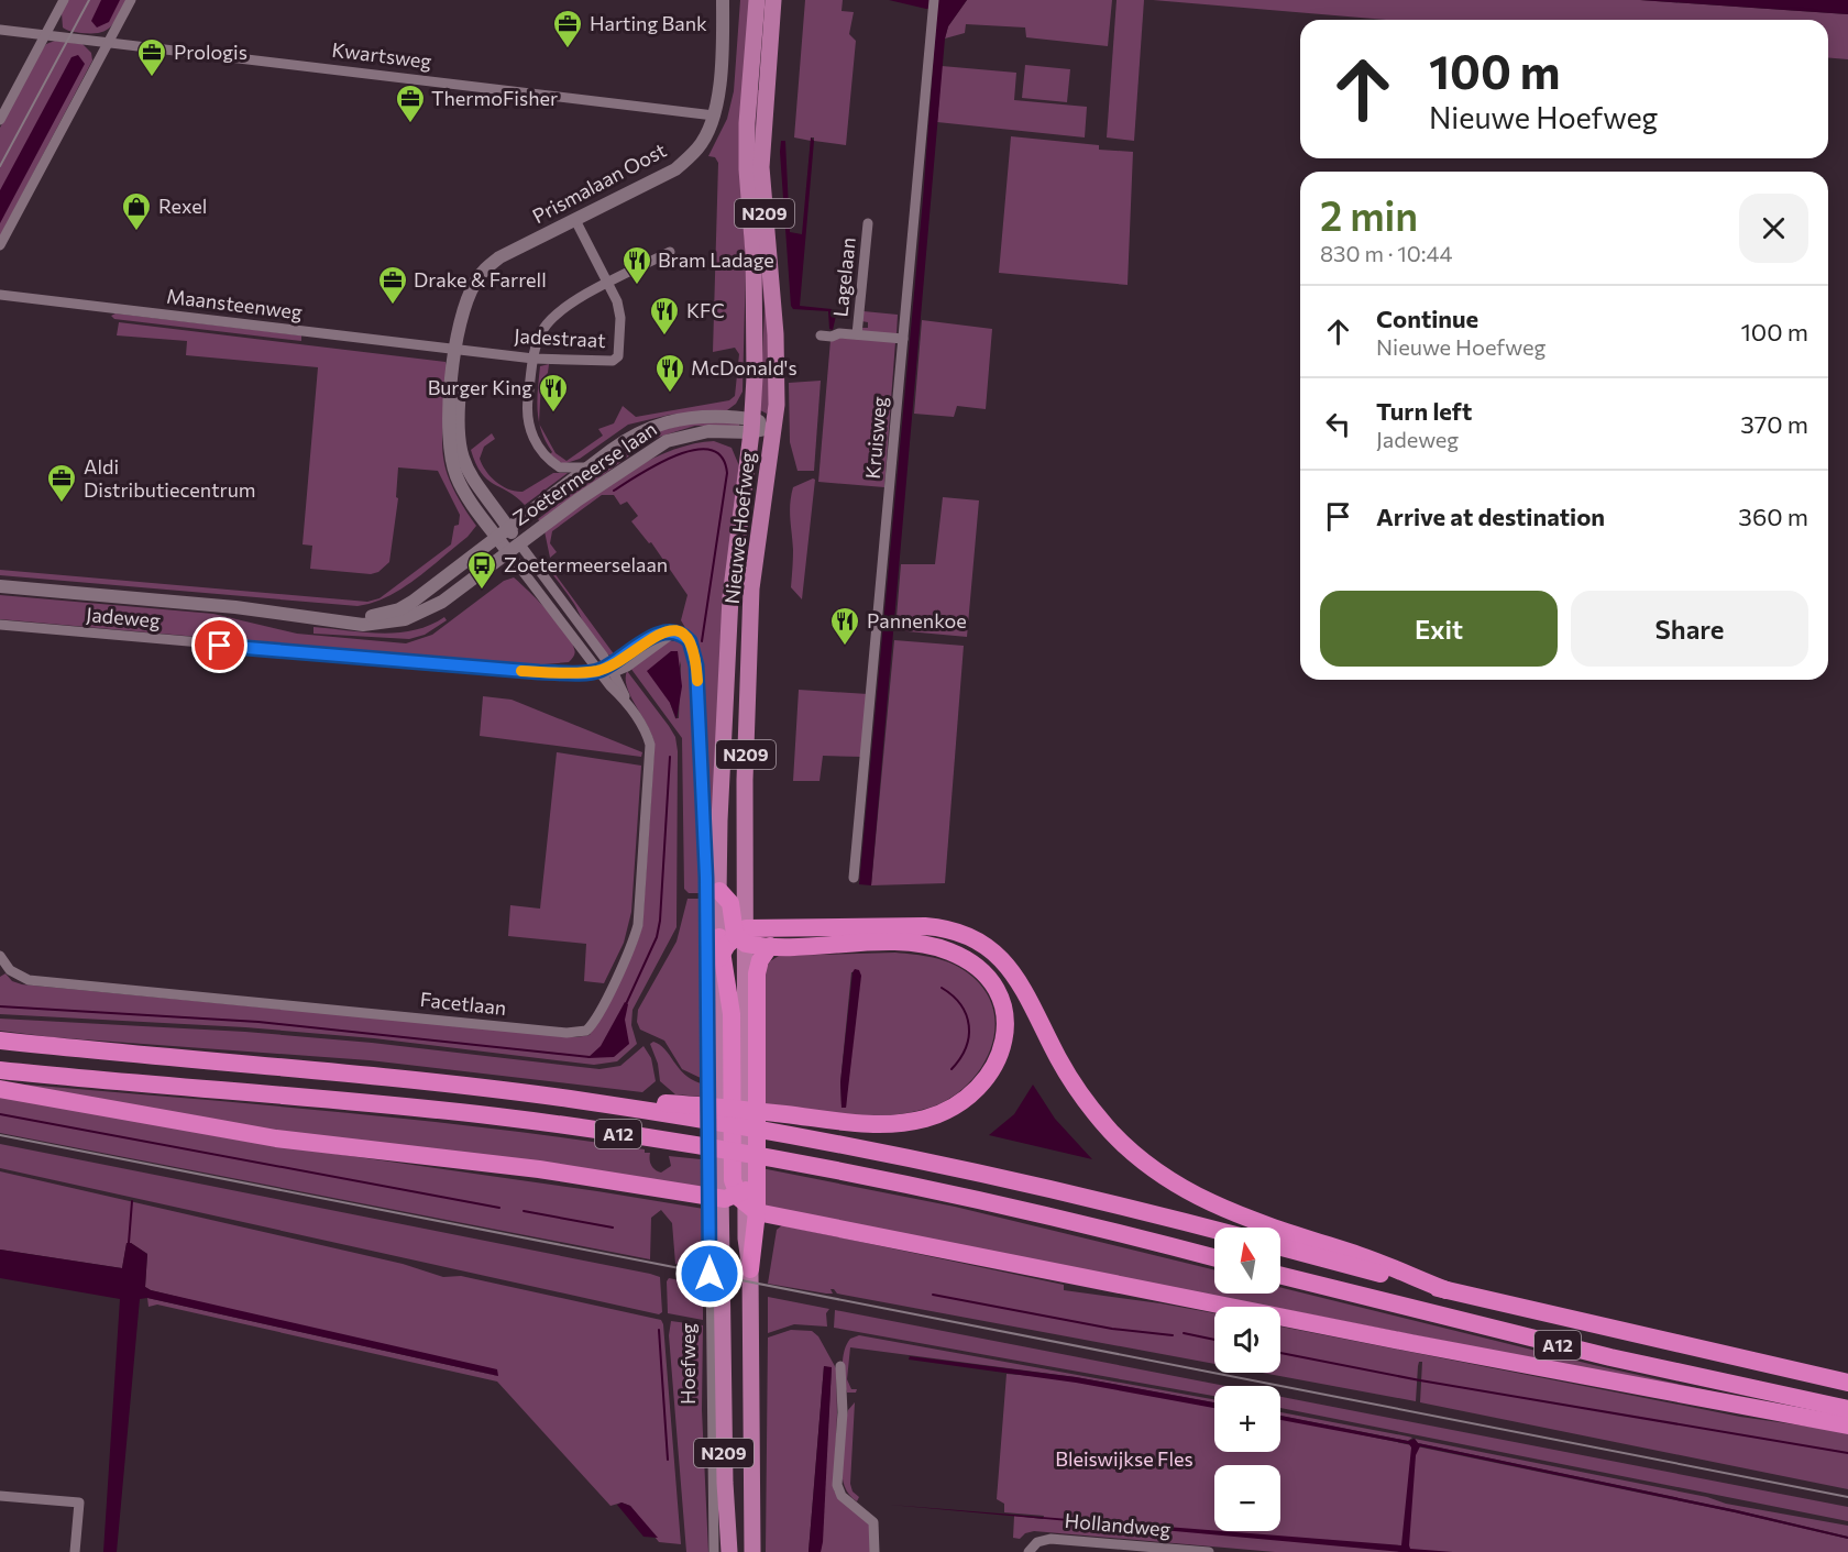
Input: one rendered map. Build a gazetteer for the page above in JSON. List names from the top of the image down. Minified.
{"streets":{"highway":["N209","A12"],"main road":["Nieuwe Hoefweg","Hoefweg"],"street":["Kwartsweg","Prismalaan Oost","Lagelaan","Maansteenweg","Jadestraat","Kruisweg","Zoetermeerse laan","Jadeweg","Facetlaan","Hollandweg"]},"crossings":[["Kwartsweg","Prismalaan Oost"],["Prismalaan Oost","Maansteenweg"],["Prismalaan Oost","Jadestraat"],["Prismalaan Oost","Zoetermeerse laan"],["Prismalaan Oost","Facetlaan"],["N209","Nieuwe Hoefweg"],["N209","A12"],["N209","Hoefweg"],["Lagelaan","Kruisweg"],["Maansteenweg","Jadestraat"],["Zoetermeerse laan","Nieuwe Hoefweg"],["Zoetermeerse laan","Facetlaan"],["Nieuwe Hoefweg","Facetlaan"],["Nieuwe Hoefweg","Hoefweg"],["Jadeweg","Facetlaan"],["A12","Hoefweg"]],"parks":["Bleiswijkse Fles"],"places":{"office":["Harting Bank","Prologis","ThermoFisher","Drake & Farrell","Aldi Distributiecentrum"],"shop":["Rexel"],"restaurant":["Bram Ladage","KFC","McDonald's","Burger King","Pannenkoe"],"bus stop":["Zoetermeerselaan"]},"north":"top","page":{"turn":["100 m","Nieuwe Hoefweg"],"heading":["2 min","830 m · 10:44"],"list":[{"name":"Continue","note":"Nieuwe Hoefweg","value":"100 m"},{"name":"Turn left","note":"Jadeweg","value":"370 m"},{"name":"Arrive at destination","value":"360 m"}],"buttons":["Exit","Share"],"map_buttons":["+","−"]}}
